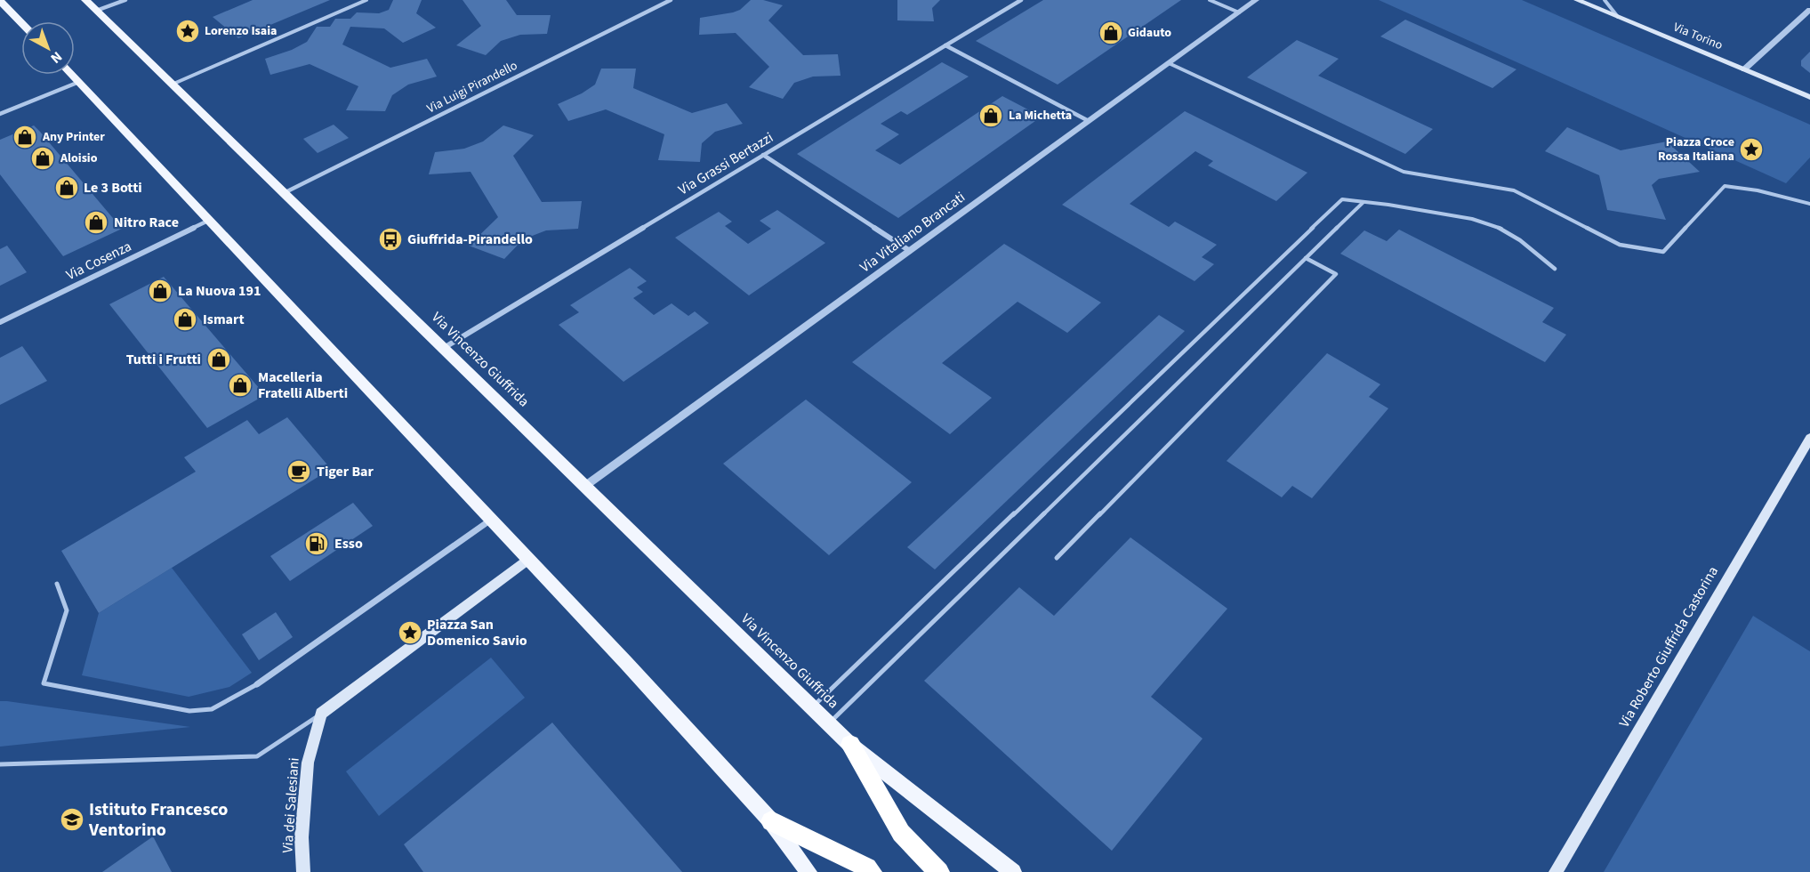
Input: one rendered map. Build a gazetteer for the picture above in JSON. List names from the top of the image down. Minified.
{"streets":{"main road":["Via Torino","Via Vincenzo Giuffrida","Via Roberto Giuffrida Castorina","Via dei Salesiani"],"street":["Via Luigi Pirandello","Via Grassi Bertazzi","Via Vitaliano Brancati","Via Cosenza"]},"crossings":[["Via Luigi Pirandello","Via Vincenzo Giuffrida"],["Via Grassi Bertazzi","Via Vincenzo Giuffrida"],["Via Vitaliano Brancati","Via Vincenzo Giuffrida"]],"places":{"place":["Lorenzo Isaia","Piazza Croce Rossa Italiana","Piazza San Domenico Savio"],"shop":["Gidauto","La Michetta","Any Printer","Aloisio","Le 3 Botti","Nitro Race","La Nuova 191","Ismart","Tutti i Frutti","Macelleria Fratelli Alberti"],"bus stop":["Giuffrida-Pirandello"],"cafe":["Tiger Bar"],"fuel station":["Esso"],"school or university":["Istituto Francesco Ventorino"]},"north":"bottom right"}
